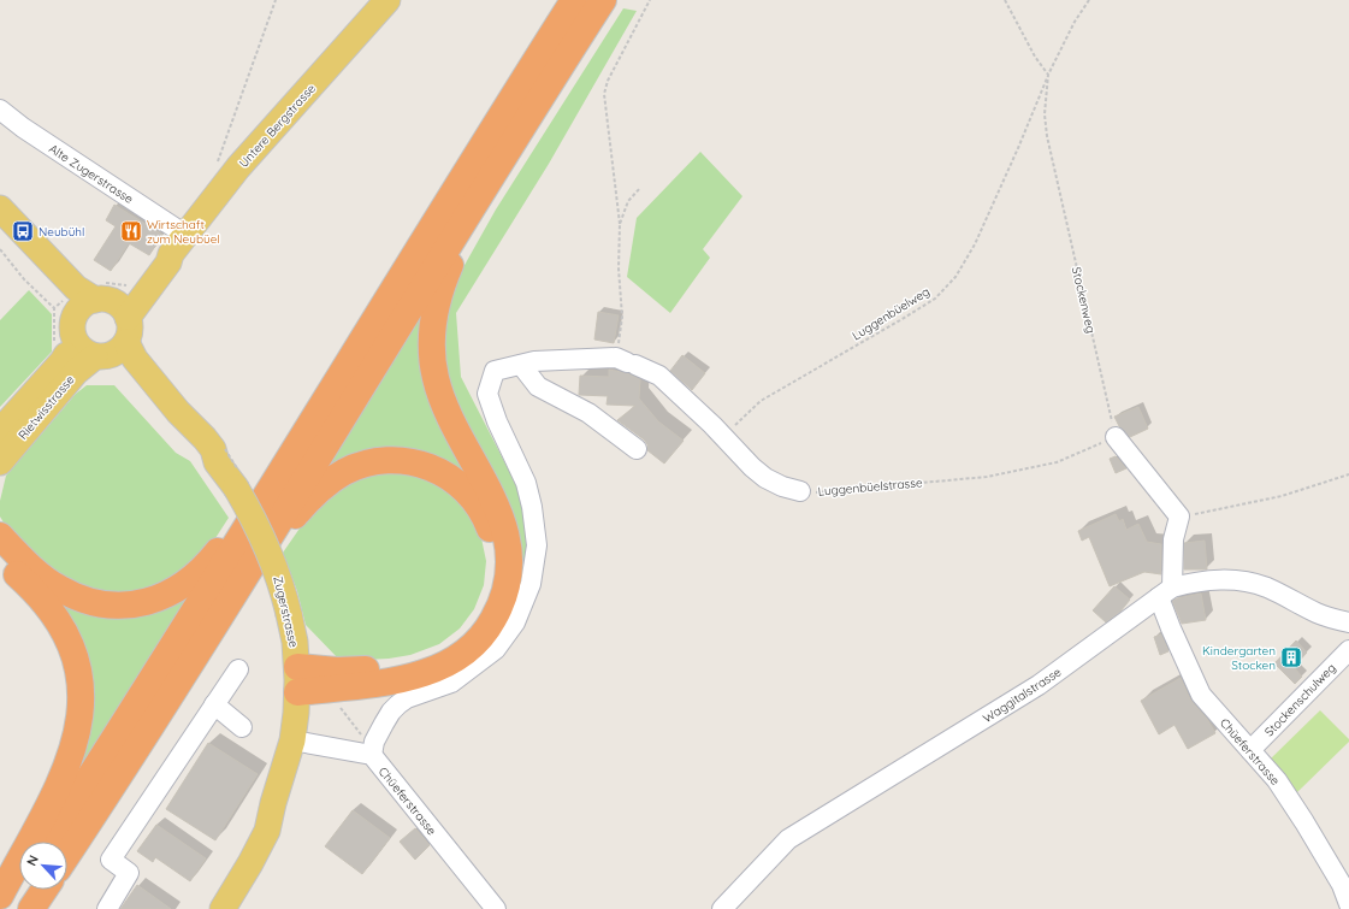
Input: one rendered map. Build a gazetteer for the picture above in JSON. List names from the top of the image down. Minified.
{"streets":{"main road":["Untere Bergstrasse","Rietwisstrasse","Zugerstrasse"],"street":["Alte Zugerstrasse","Luggenbüelstrasse","Waggitalstrasse","Stockenschulweg","Chüeferstrasse"],"path":["Stockenweg","Luggenbüelweg"]},"crossings":[["Untere Bergstrasse","Alte Zugerstrasse"],["Untere Bergstrasse","Rietwisstrasse"],["Untere Bergstrasse","Zugerstrasse"],["Stockenweg","Luggenbüelweg"],["Stockenweg","Luggenbüelstrasse"],["Luggenbüelweg","Luggenbüelstrasse"],["Rietwisstrasse","Zugerstrasse"],["Luggenbüelstrasse","Chüeferstrasse"],["Zugerstrasse","Chüeferstrasse"],["Waggitalstrasse","Chüeferstrasse"],["Stockenschulweg","Chüeferstrasse"]],"places":{"bus stop":["Neubühl"],"restaurant":["Wirtschaft zum Neubüel"],"building":["Kindergarten Stocken"]},"north":"top left"}
